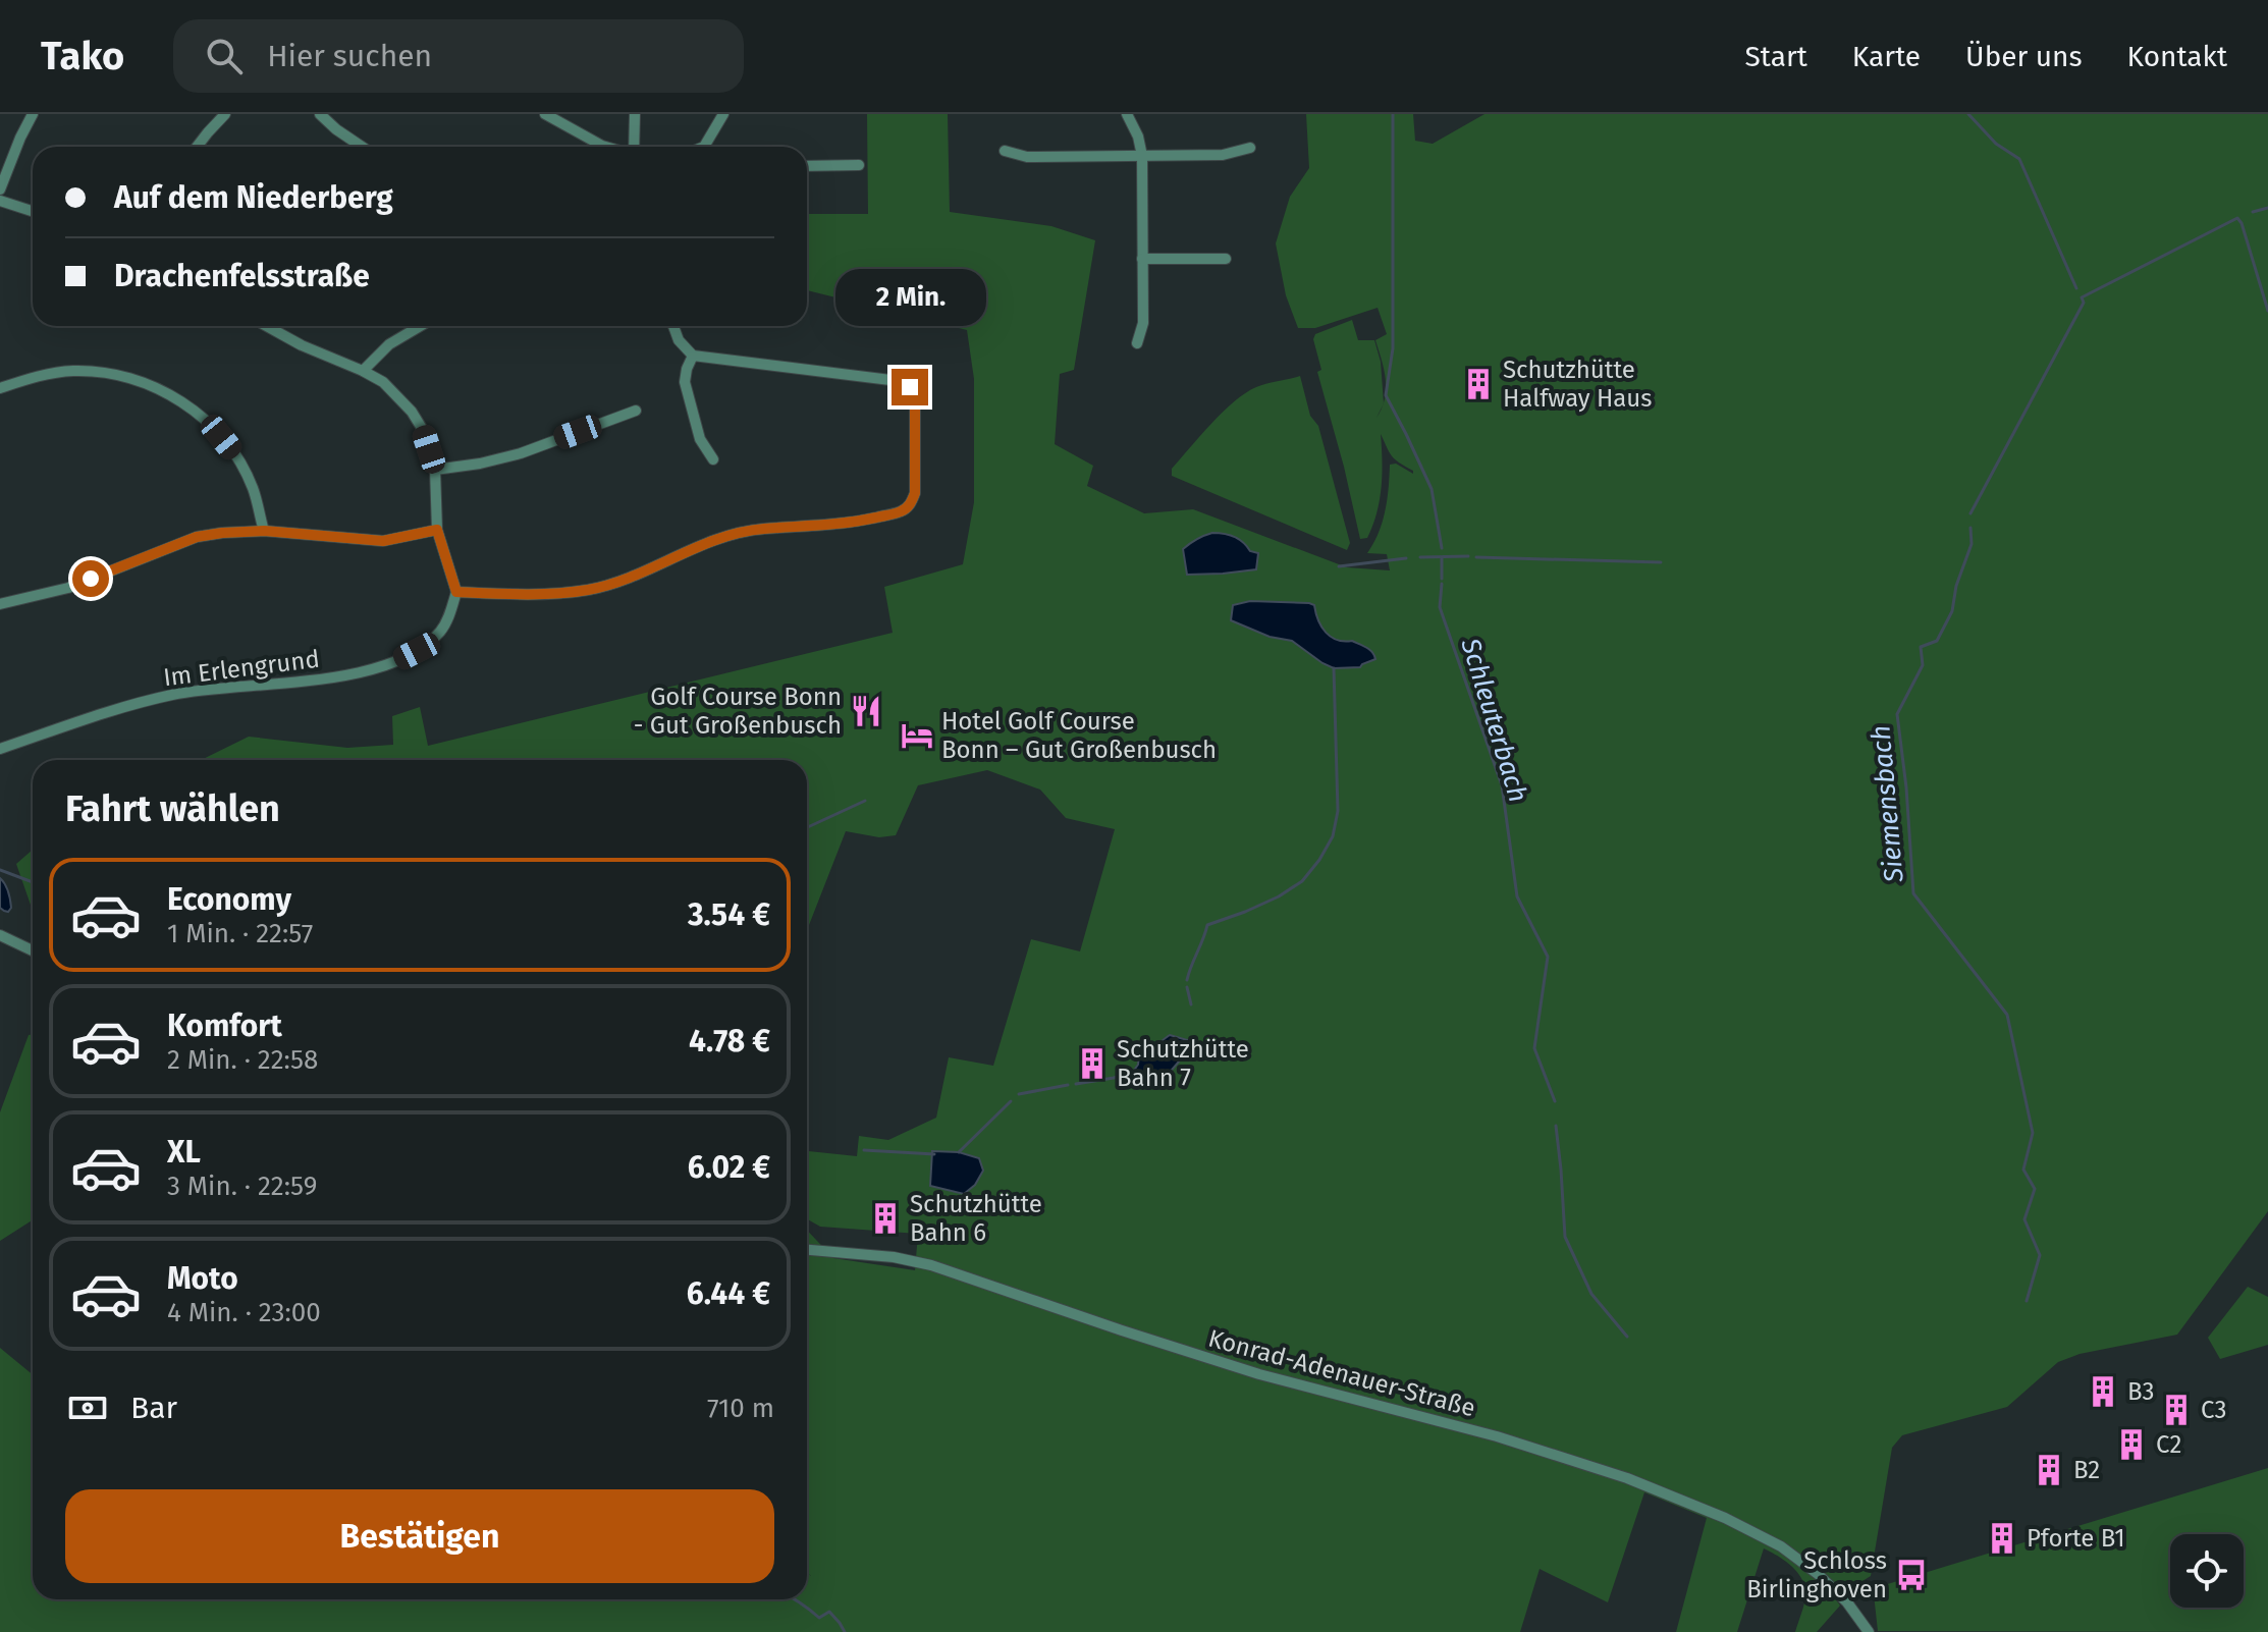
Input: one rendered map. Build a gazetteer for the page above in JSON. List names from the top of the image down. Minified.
{"streets":{"street":["Im Erlengrund","Konrad-Adenauer-Straße"]},"water":["Schleuterbach","Siemensbach"],"places":{"building":["Schutzhütte Halfway Haus","Schutzhütte Bahn 7","Schutzhütte Bahn 6","B3","C3","C2","B2","Pforte B1"],"restaurant":["Golf Course Bonn - Gut Großenbusch"],"hotel":["Hotel Golf Course Bonn – Gut Großenbusch"],"bus stop":["Schloss Birlinghoven"]},"page":{"header":"Tako","search":"Hier suchen","nav":["Start","Karte","Über uns","Kontakt"],"banner":["Auf dem Niederberg","Drachenfelsstraße"],"bubble":"2 Min.","heading":"Fahrt wählen","list":[{"name":"Economy","note":"1 Min. · 22:57","value":"3.54 €"},{"name":"Komfort","note":"2 Min. · 22:58","value":"4.78 €"},{"name":"XL","note":"3 Min. · 22:59","value":"6.02 €"},{"name":"Moto","note":"4 Min. · 23:00","value":"6.44 €"}],"pay":["Bar","710 m"],"buttons":"Bestätigen"}}
